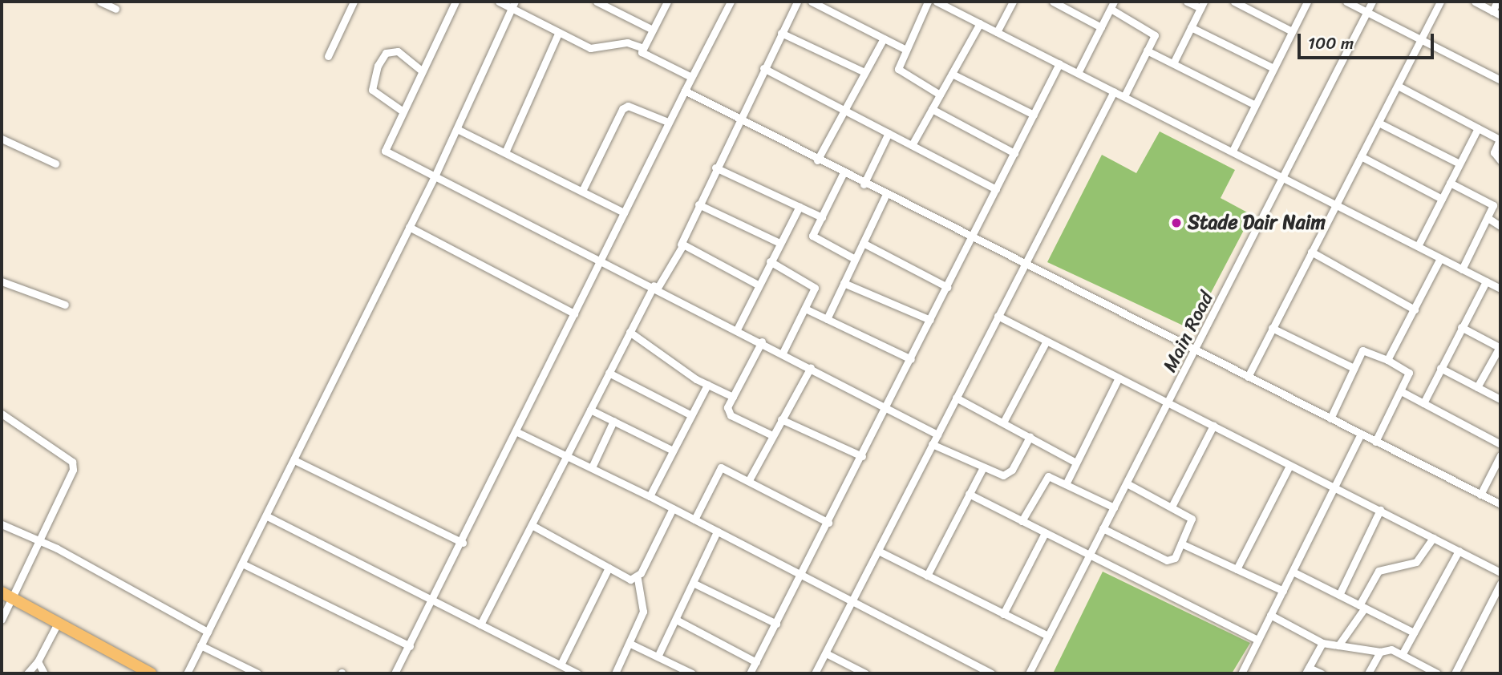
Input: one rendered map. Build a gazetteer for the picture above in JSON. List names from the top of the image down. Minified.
{"streets":{"street":["Main Road"]},"places":["Stade Dair Naim"],"scale_bar":"100 m"}
